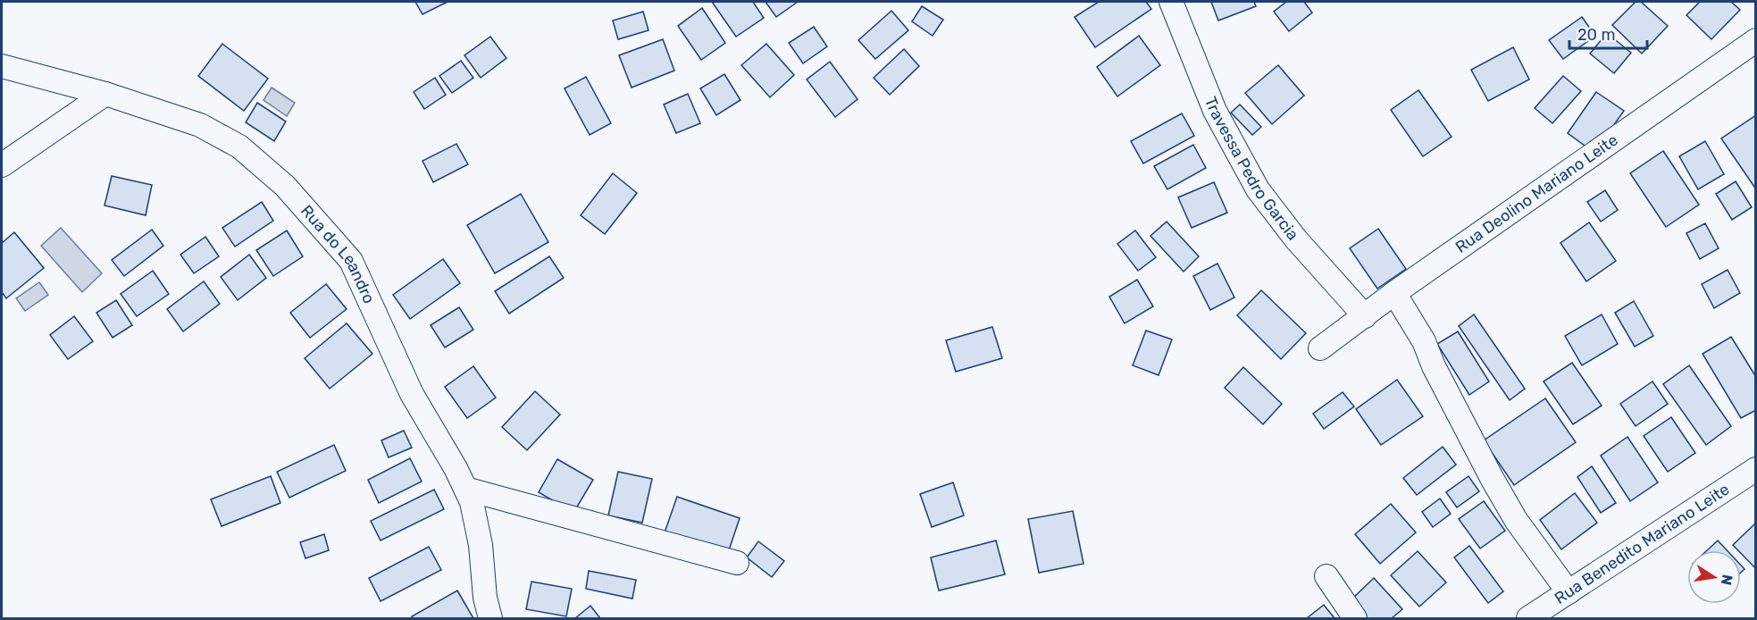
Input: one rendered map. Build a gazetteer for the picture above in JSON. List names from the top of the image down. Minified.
{"streets":{"street":["Travessa Pedro Garcia","Rua Deolino Mariano Leite","Rua do Leandro","Rua Benedito Mariano Leite"]},"crossings":[["Travessa Pedro Garcia","Rua Deolino Mariano Leite"]],"scale_bar":"20 m","north":"right"}
